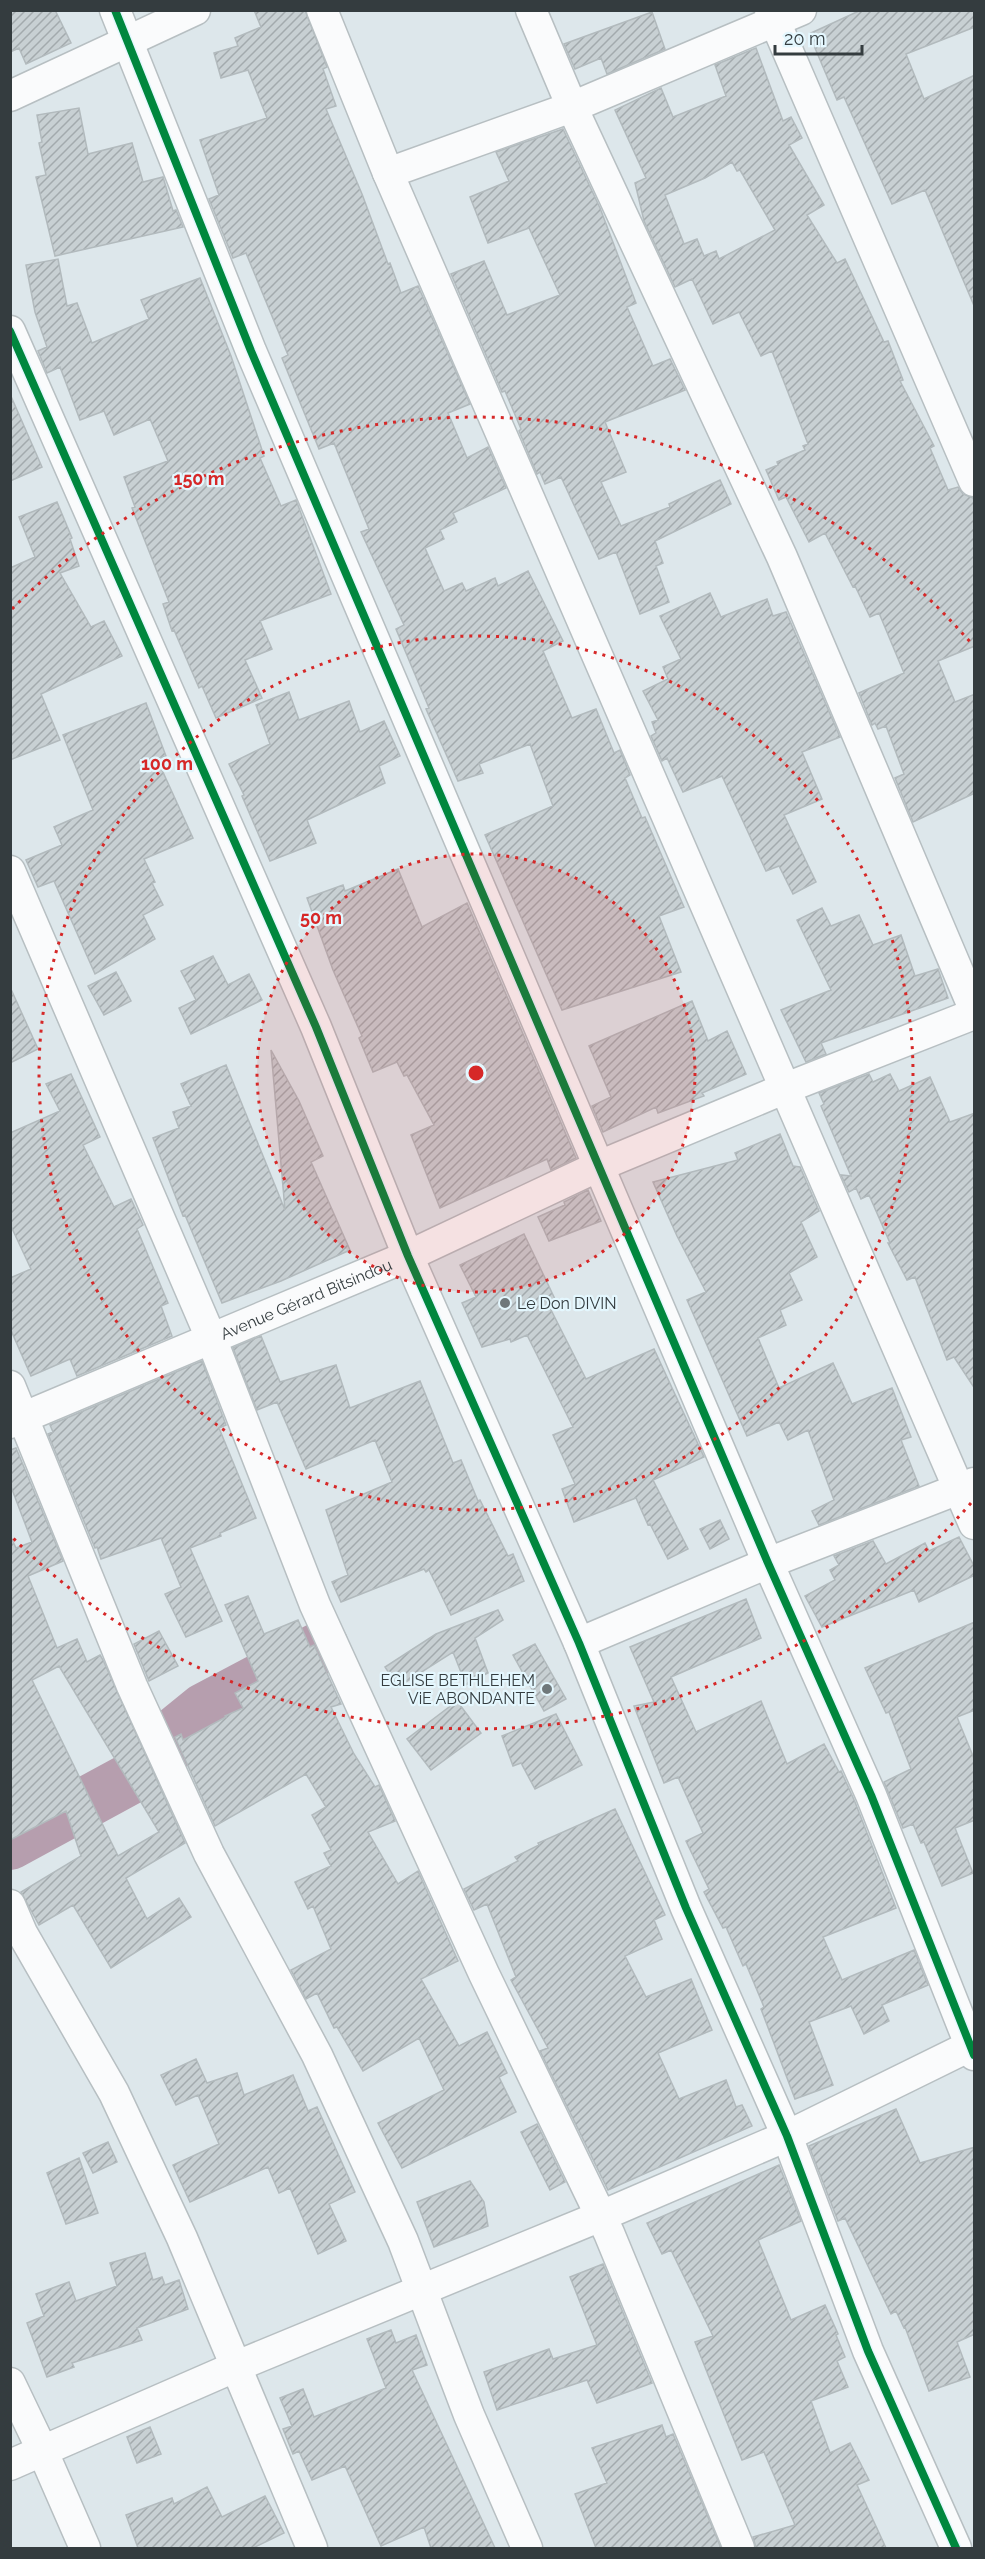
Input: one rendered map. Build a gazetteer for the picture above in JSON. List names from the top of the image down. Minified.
{"streets":{"street":["Avenue Gérard Bitsindou"]},"places":["Le Don DIVIN","EGLISE BETHLEHEM ViE ABONDANTE"],"scale_bar":"20 m","rings":["150 m","100 m","50 m"]}
